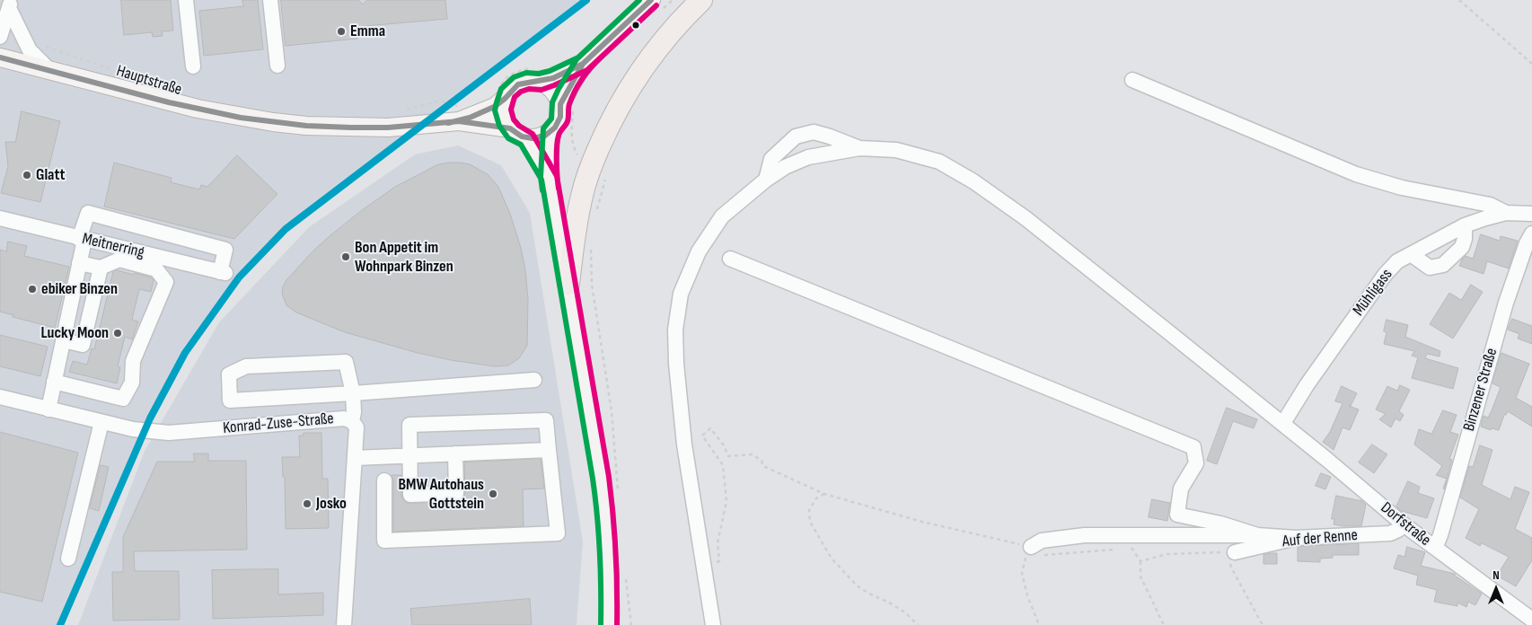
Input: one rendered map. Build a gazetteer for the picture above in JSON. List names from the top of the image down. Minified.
{"streets":{"main road":["Hauptstraße"],"street":["Meitnerring","Mühligass","Binzener Straße","Konrad-Zuse-Straße","Dorfstraße","Auf der Renne"]},"crossings":[["Mühligass","Dorfstraße"],["Binzener Straße","Dorfstraße"],["Dorfstraße","Auf der Renne"]],"places":["Emma","Glatt","Bon Appetit im Wohnpark Binzen","ebiker Binzen","Lucky Moon","BMW Autohaus Gottstein","Josko"],"north":"top"}
